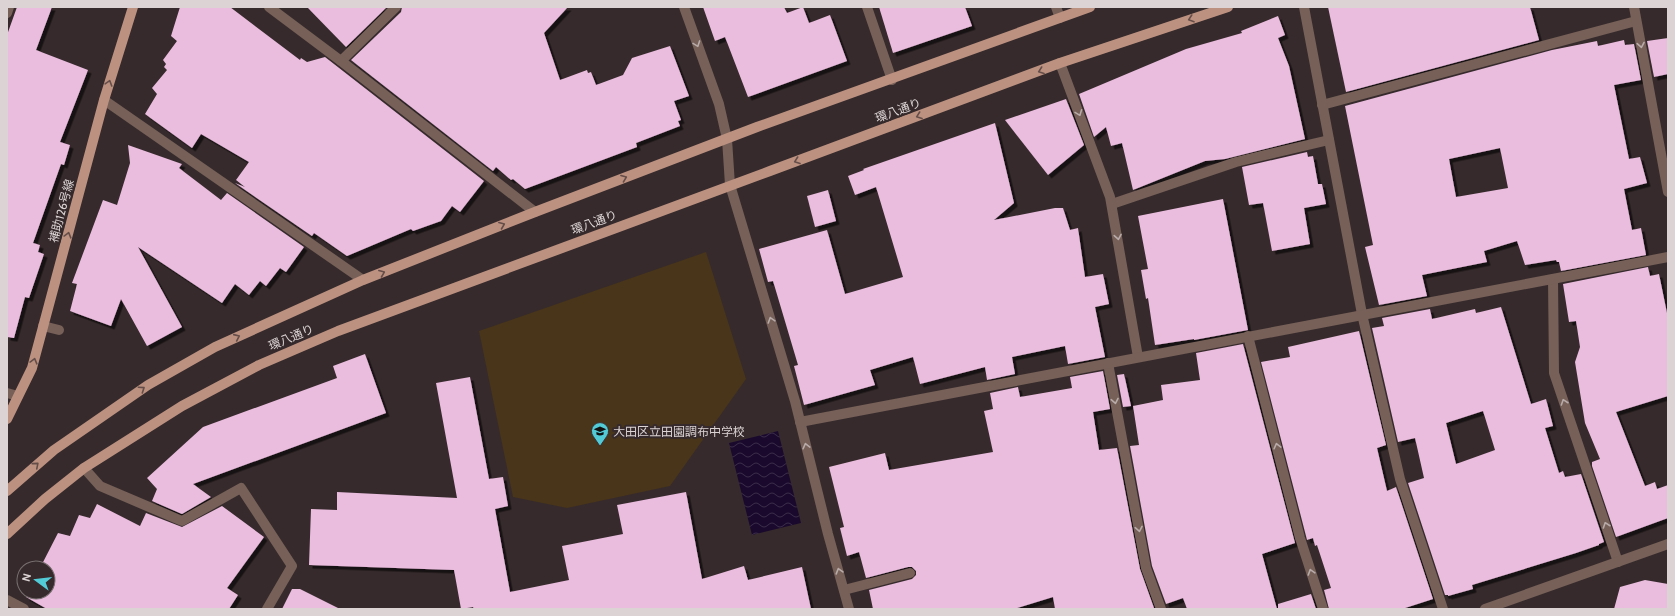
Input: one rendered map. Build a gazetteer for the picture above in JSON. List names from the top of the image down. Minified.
{"streets":{"main road":["環八通り","補助126号線"]},"one_way":["補助126号線"],"places":{"school or university":["大田区立田園調布中学校"]},"north":"left"}
